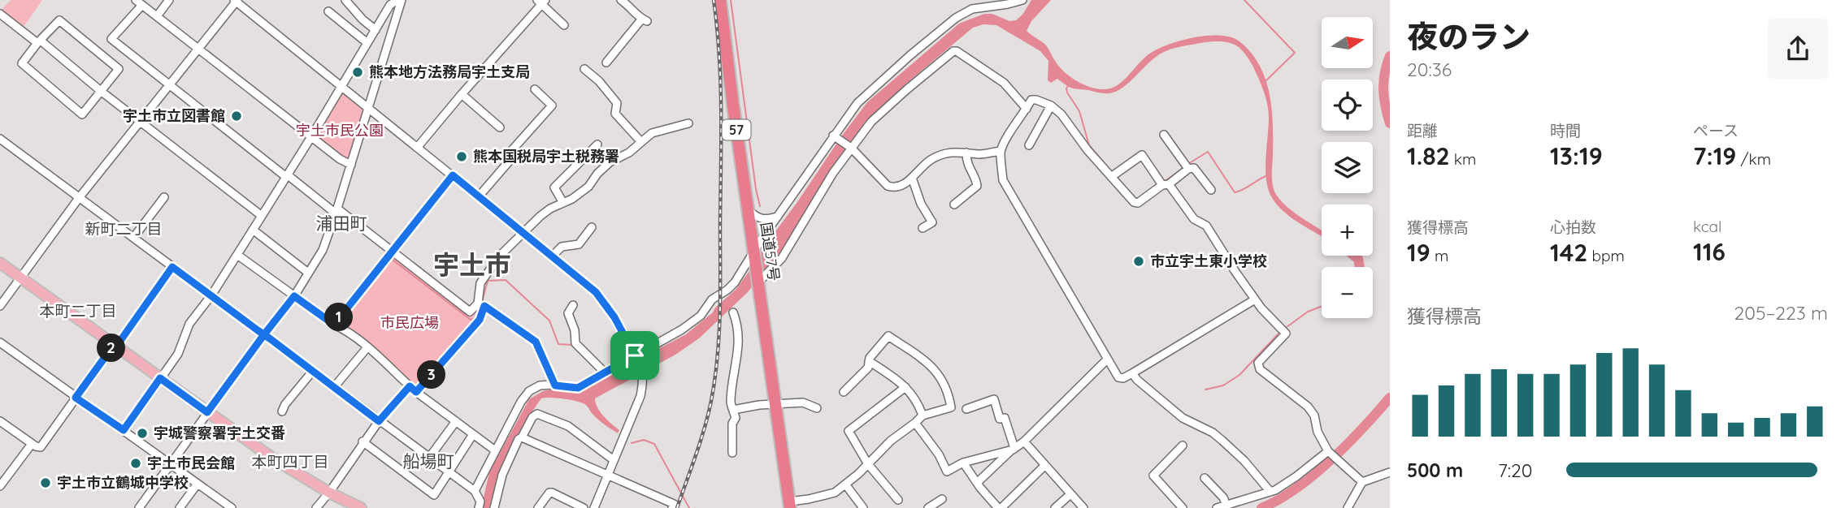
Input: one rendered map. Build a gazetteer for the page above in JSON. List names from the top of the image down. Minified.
{"streets":{"highway":["57","国道57号"]},"districts":["浦田町","新町二丁目","宇土市","本町二丁目","本町四丁目","船場町"],"parks":["宇土市民公園","市民広場"],"places":["熊本地方法務局宇土支局","宇土市立図書館","熊本国税局宇土税務署","市立宇土東小学校","宇城警察署宇土交番","宇土市民会館","宇土市立鶴城中学校"],"north":"right","page":{"heading":["夜のラン","20:36"],"map_buttons":["+","−"],"stats":[["距離","1.82 km"],["時間","13:19"],["ペース","7:19 /km"],["獲得標高","19 m"],["心拍数","142 bpm"],["kcal","116"]],"chart":["獲得標高","205–223 m"],"pins":["1","2","3"],"list":[{"name":"500 m","note":"7:20"}]}}
